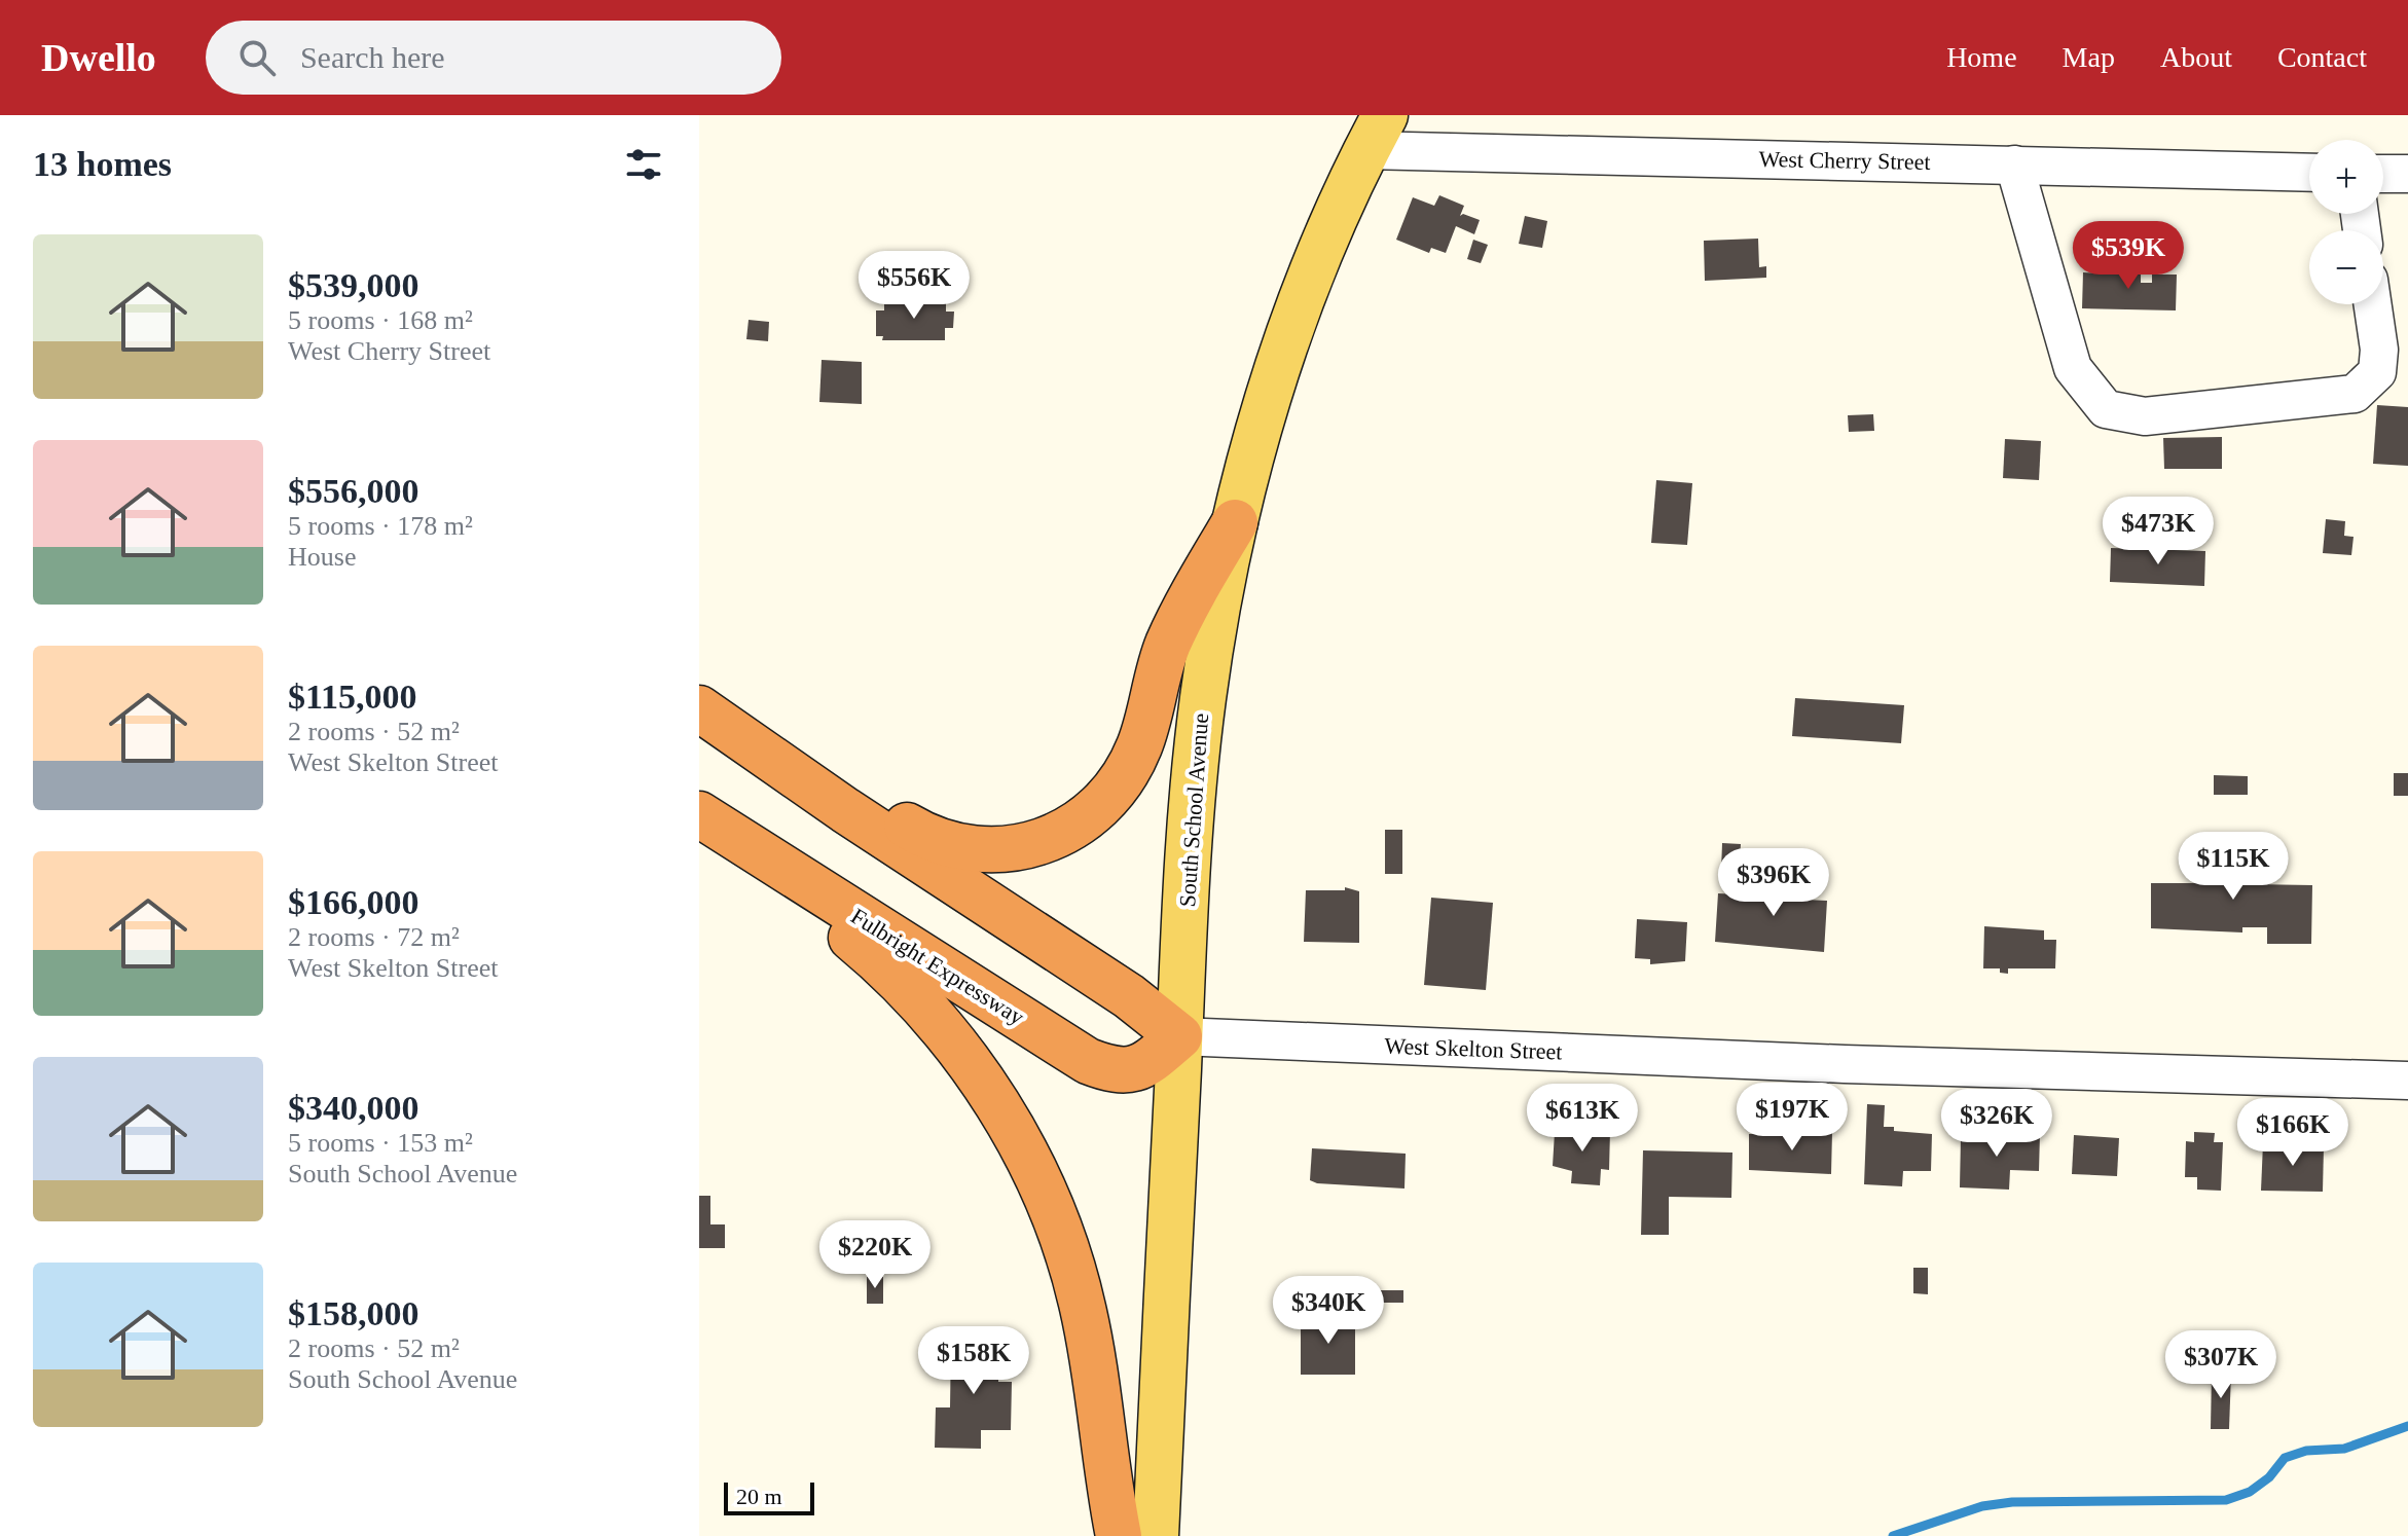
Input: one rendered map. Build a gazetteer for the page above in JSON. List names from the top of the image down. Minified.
{"streets":{"highway":["Fulbright Expressway"],"main road":["South School Avenue"],"street":["West Cherry Street","West Skelton Street"]},"crossings":[["West Cherry Street","South School Avenue"],["South School Avenue","Fulbright Expressway"],["South School Avenue","West Skelton Street"],["Fulbright Expressway","West Skelton Street"]],"scale_bar":"20 m","page":{"header":"Dwello","search":"Search here","nav":["Home","Map","About","Contact"],"heading":"13 homes","map_buttons":["+","−"],"list":[{"name":"$539,000","note":"5 rooms · 168 m² · West Cherry Street"},{"name":"$556,000","note":"5 rooms · 178 m² · House"},{"name":"$115,000","note":"2 rooms · 52 m² · West Skelton Street"},{"name":"$166,000","note":"2 rooms · 72 m² · West Skelton Street"},{"name":"$340,000","note":"5 rooms · 153 m² · South School Avenue"},{"name":"$158,000","note":"2 rooms · 52 m² · South School Avenue"}],"price":["$539K","$556K","$473K","$115K","$396K","$197K","$613K","$326K","$166K","$220K","$340K","$158K","$307K"],"scale":"20 m"}}
